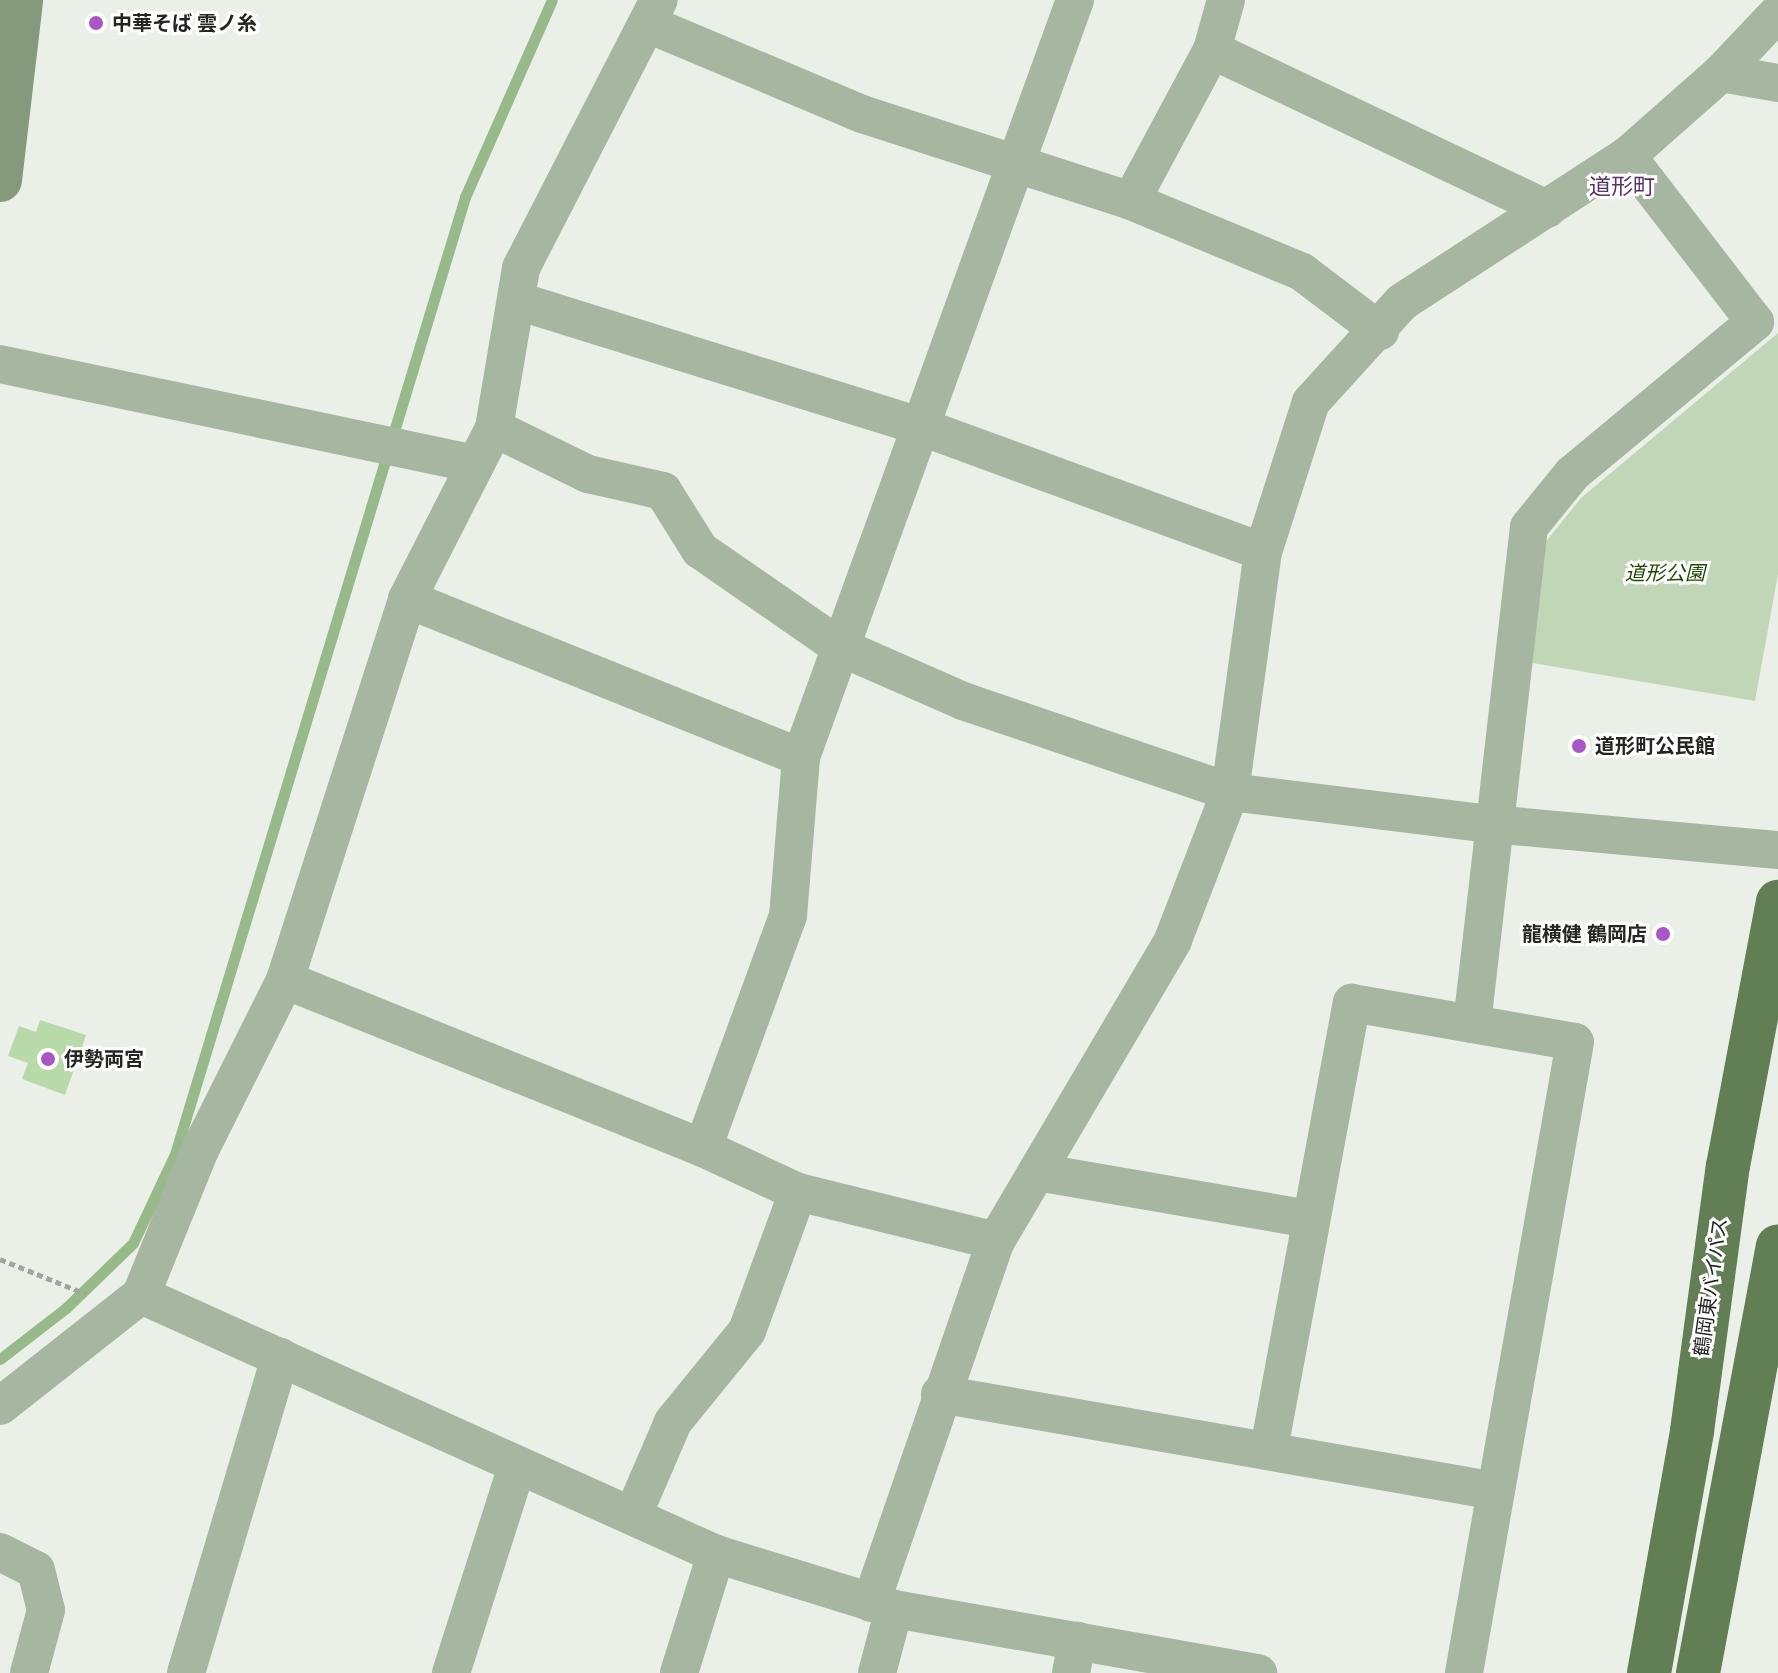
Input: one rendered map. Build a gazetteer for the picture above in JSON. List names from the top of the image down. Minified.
{"streets":{"highway":["鶴岡東バイパス"]},"districts":["道形町"],"parks":["道形公園"],"places":["中華そば 雲ノ糸","道形町公民館","龍横健 鶴岡店","伊勢両宮"]}
